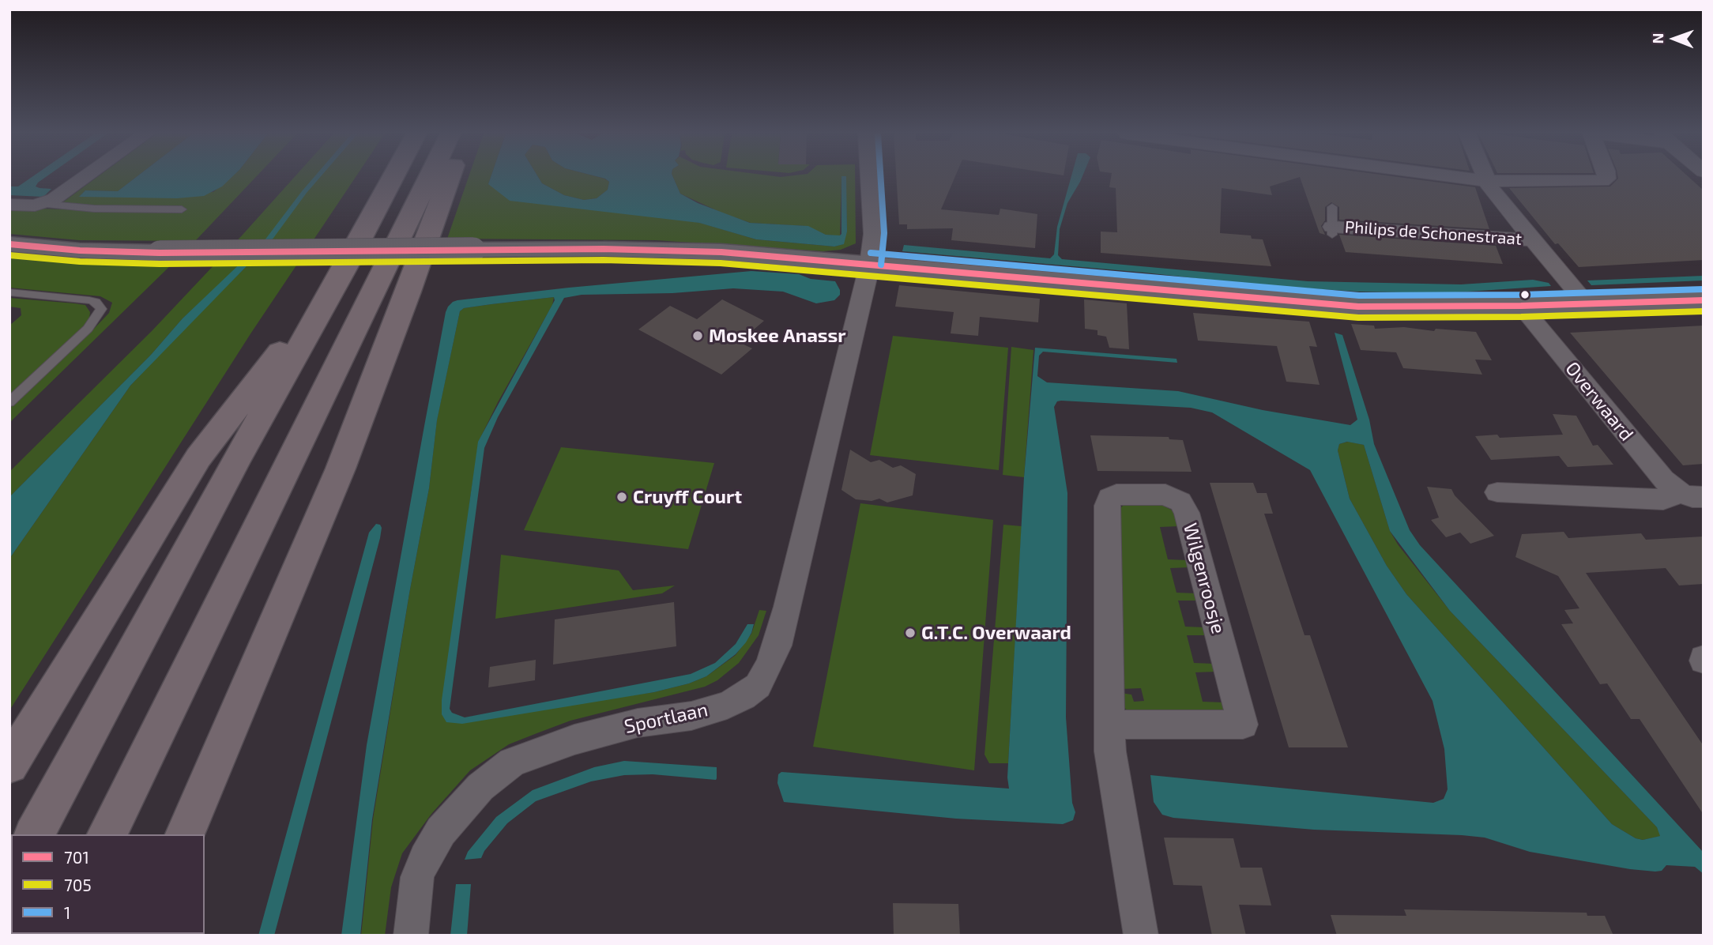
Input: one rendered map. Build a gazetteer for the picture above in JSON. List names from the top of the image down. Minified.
{"streets":{"street":["Philips de Schonestraat","Overwaard","Wilgenroosje","Sportlaan"]},"places":["Moskee Anassr","Cruyff Court","G.T.C. Overwaard"],"lines":["transit line 1","transit line 701","transit line 705"],"legend":["701","705","1"],"north":"left"}
